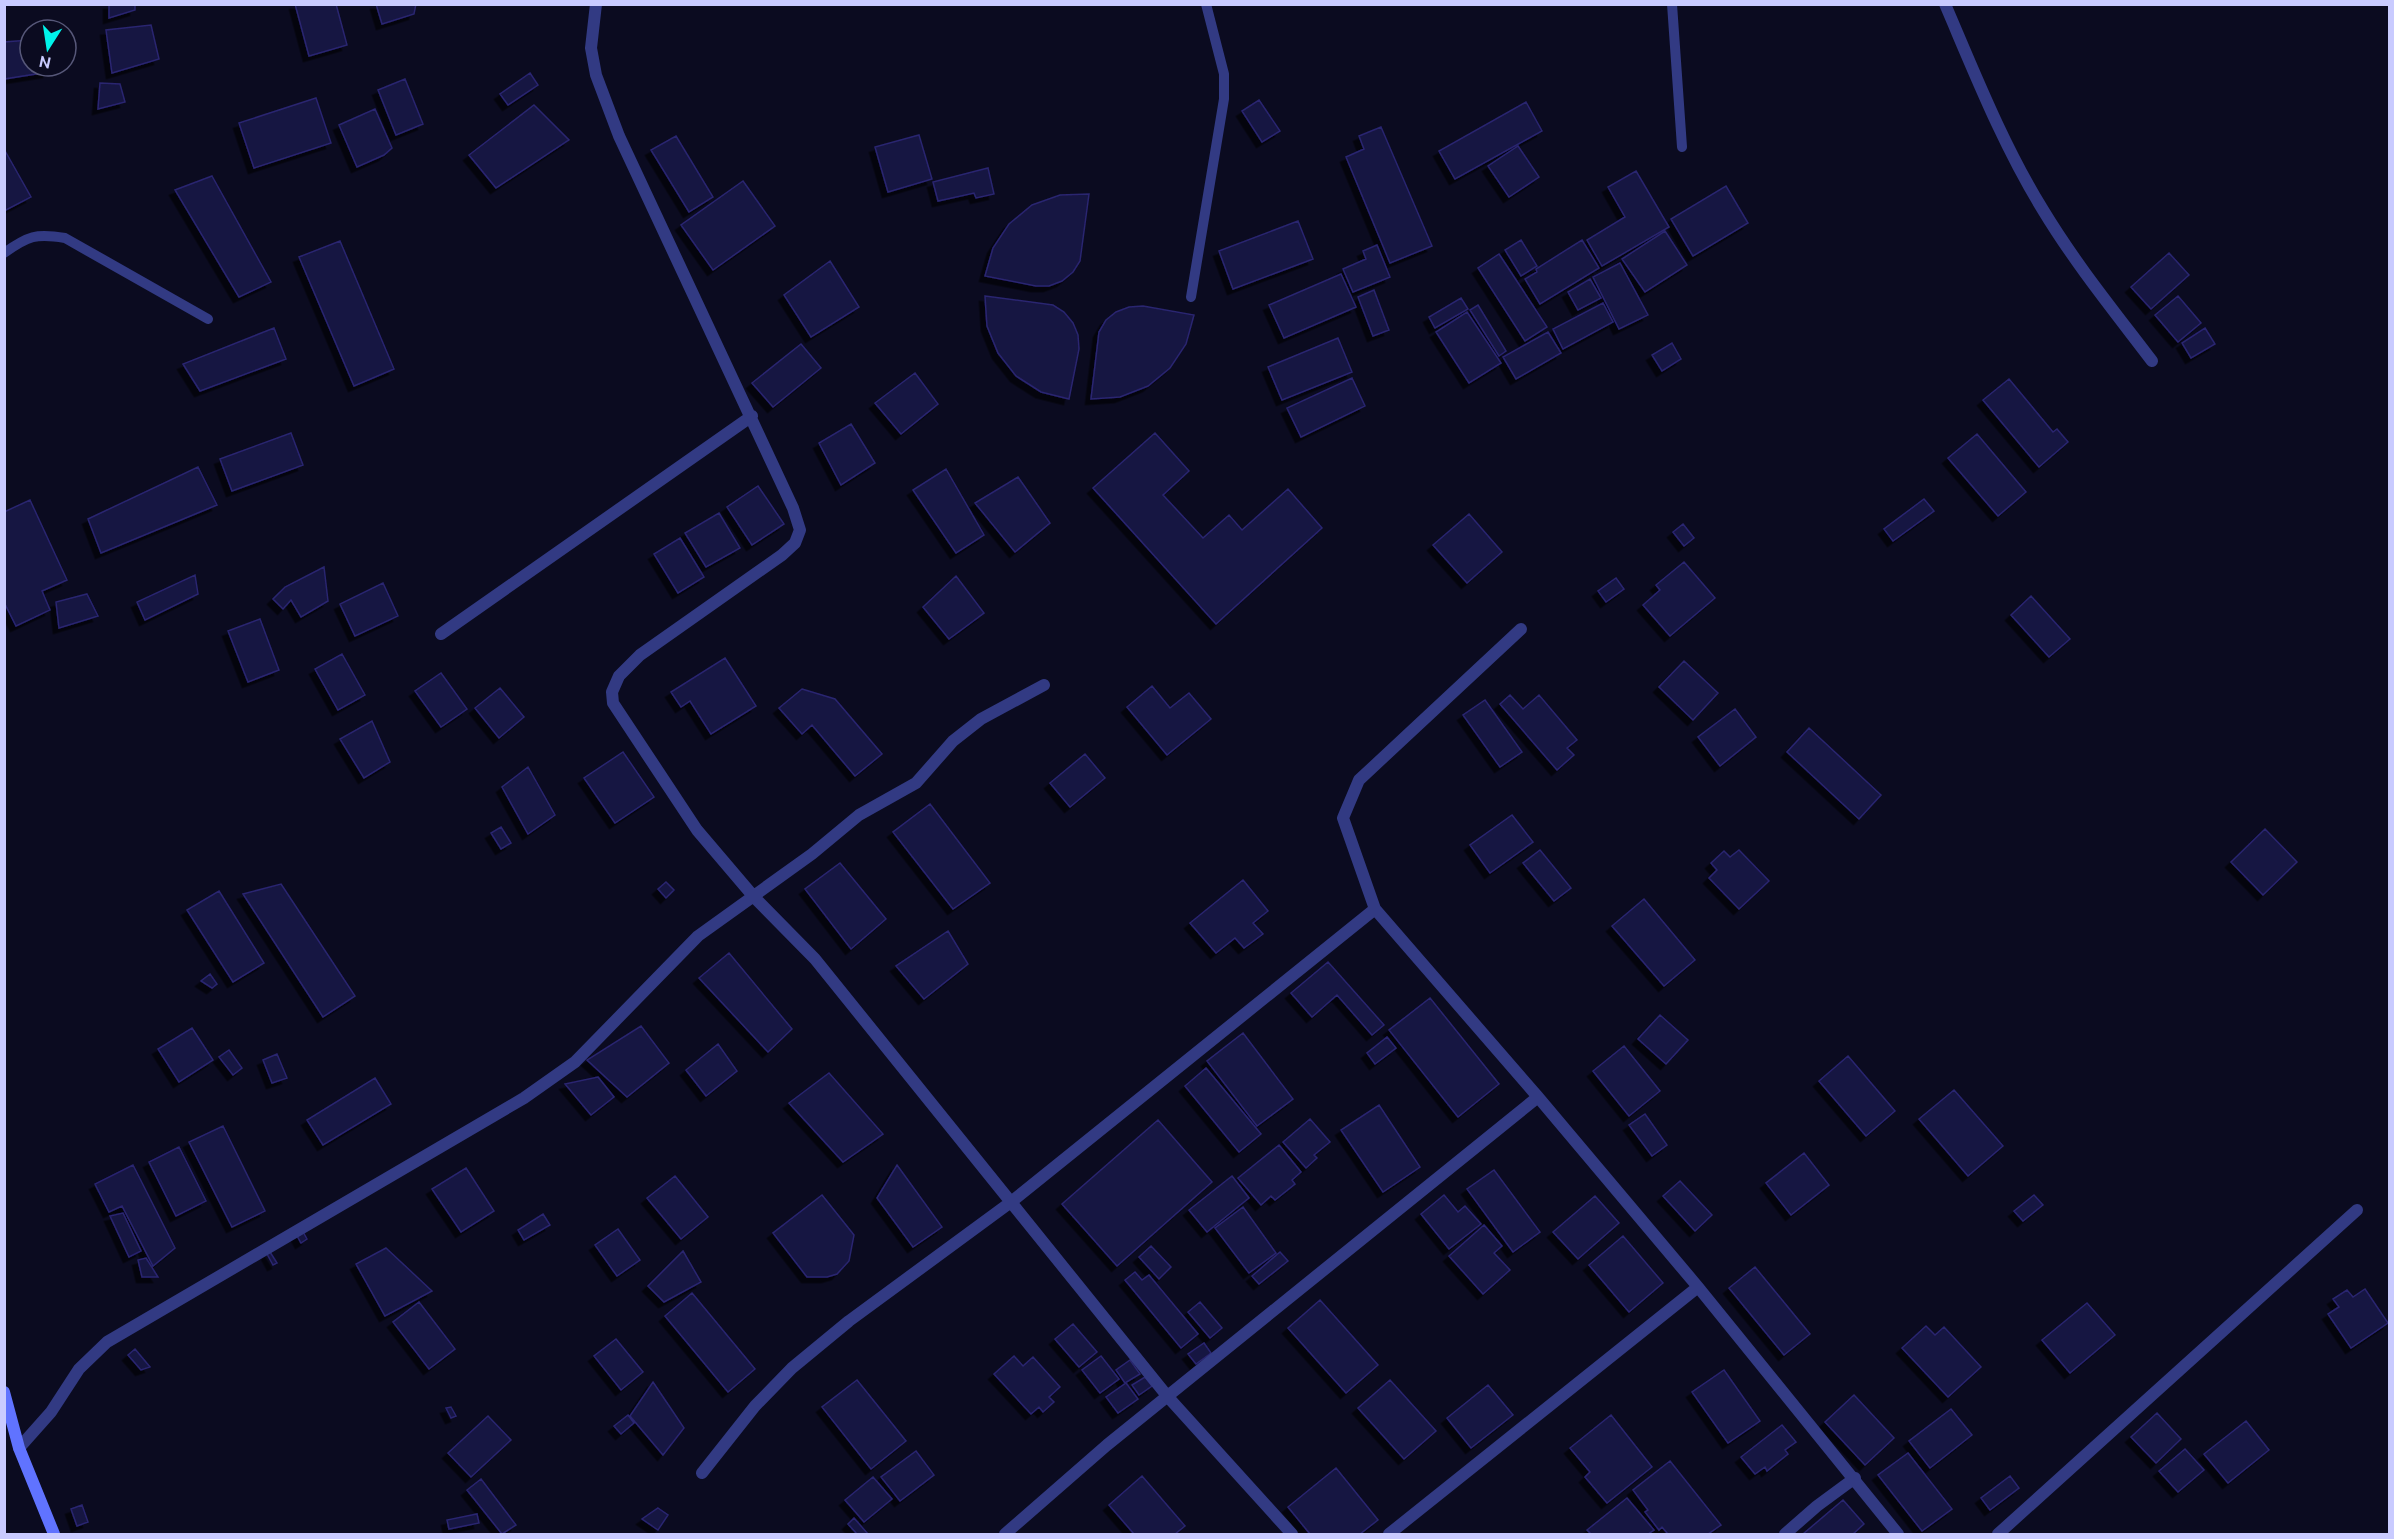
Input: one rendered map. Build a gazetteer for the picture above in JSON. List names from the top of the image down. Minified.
{"north":"bottom"}
